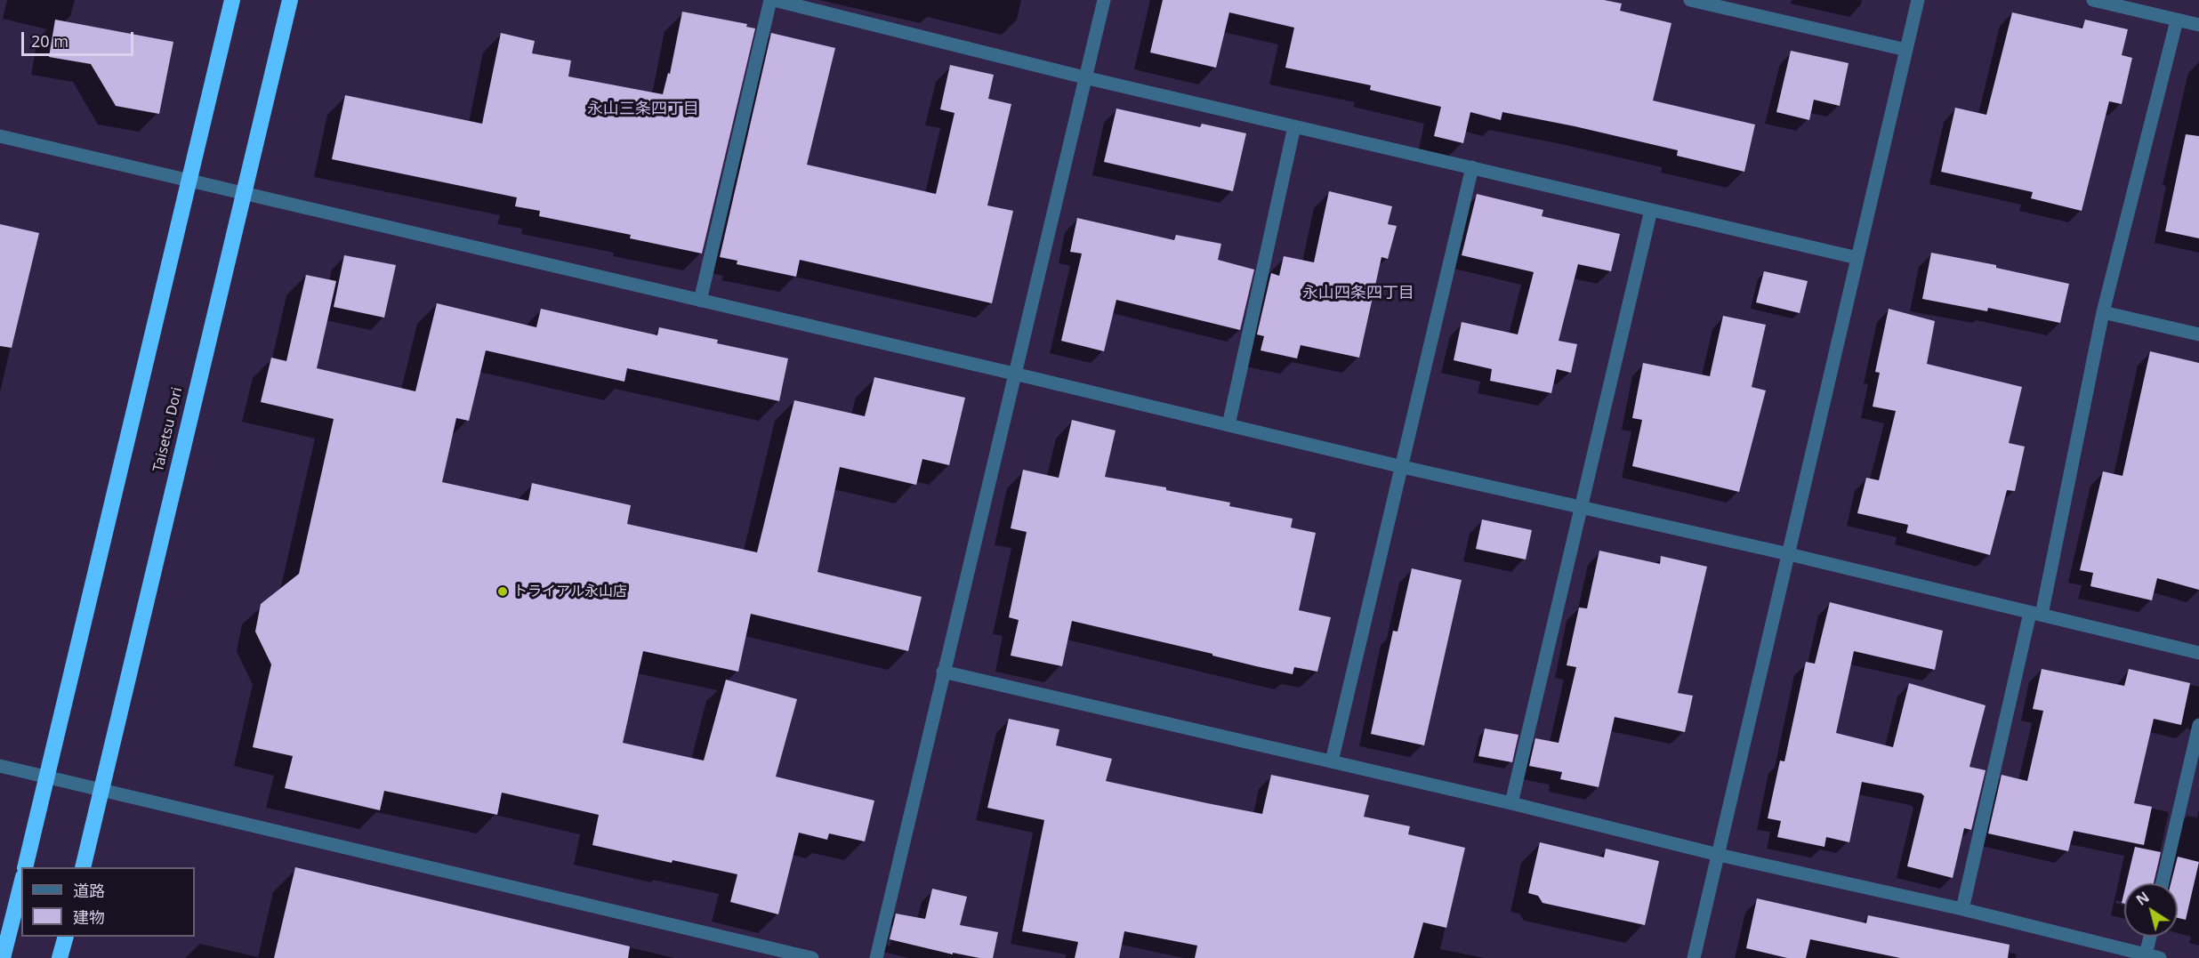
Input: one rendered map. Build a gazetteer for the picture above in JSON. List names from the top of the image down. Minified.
{"streets":{"highway":["Taisetsu Dori"]},"districts":["永山三条四丁目","永山四条四丁目"],"places":["トライアル永山店"],"legend":["道路","建物"],"scale_bar":"20 m","north":"top left"}
